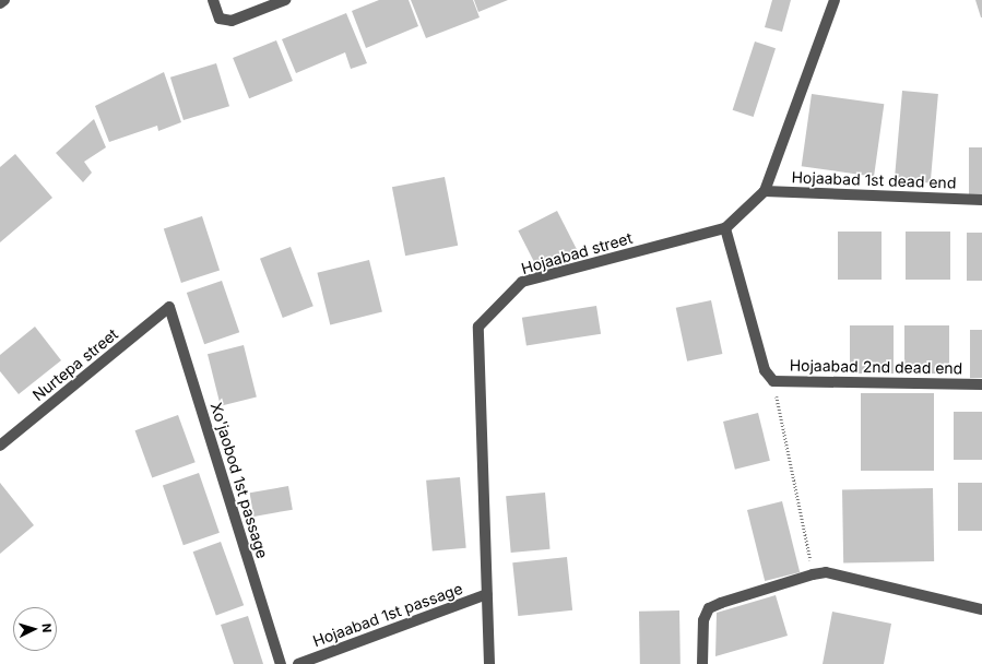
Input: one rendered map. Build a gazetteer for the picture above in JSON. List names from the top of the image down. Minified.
{"streets":{"street":["Hojaabad 1st dead end","Hojaabad street","Nurtepa street","Hojaabad 2nd dead end","Xo'jaobod 1st passage","Hojaabad 1st passage"]},"crossings":[["Hojaabad 1st dead end","Hojaabad street"],["Hojaabad street","Hojaabad 2nd dead end"],["Hojaabad street","Hojaabad 1st passage"],["Nurtepa street","Xo'jaobod 1st passage"]],"north":"right"}
